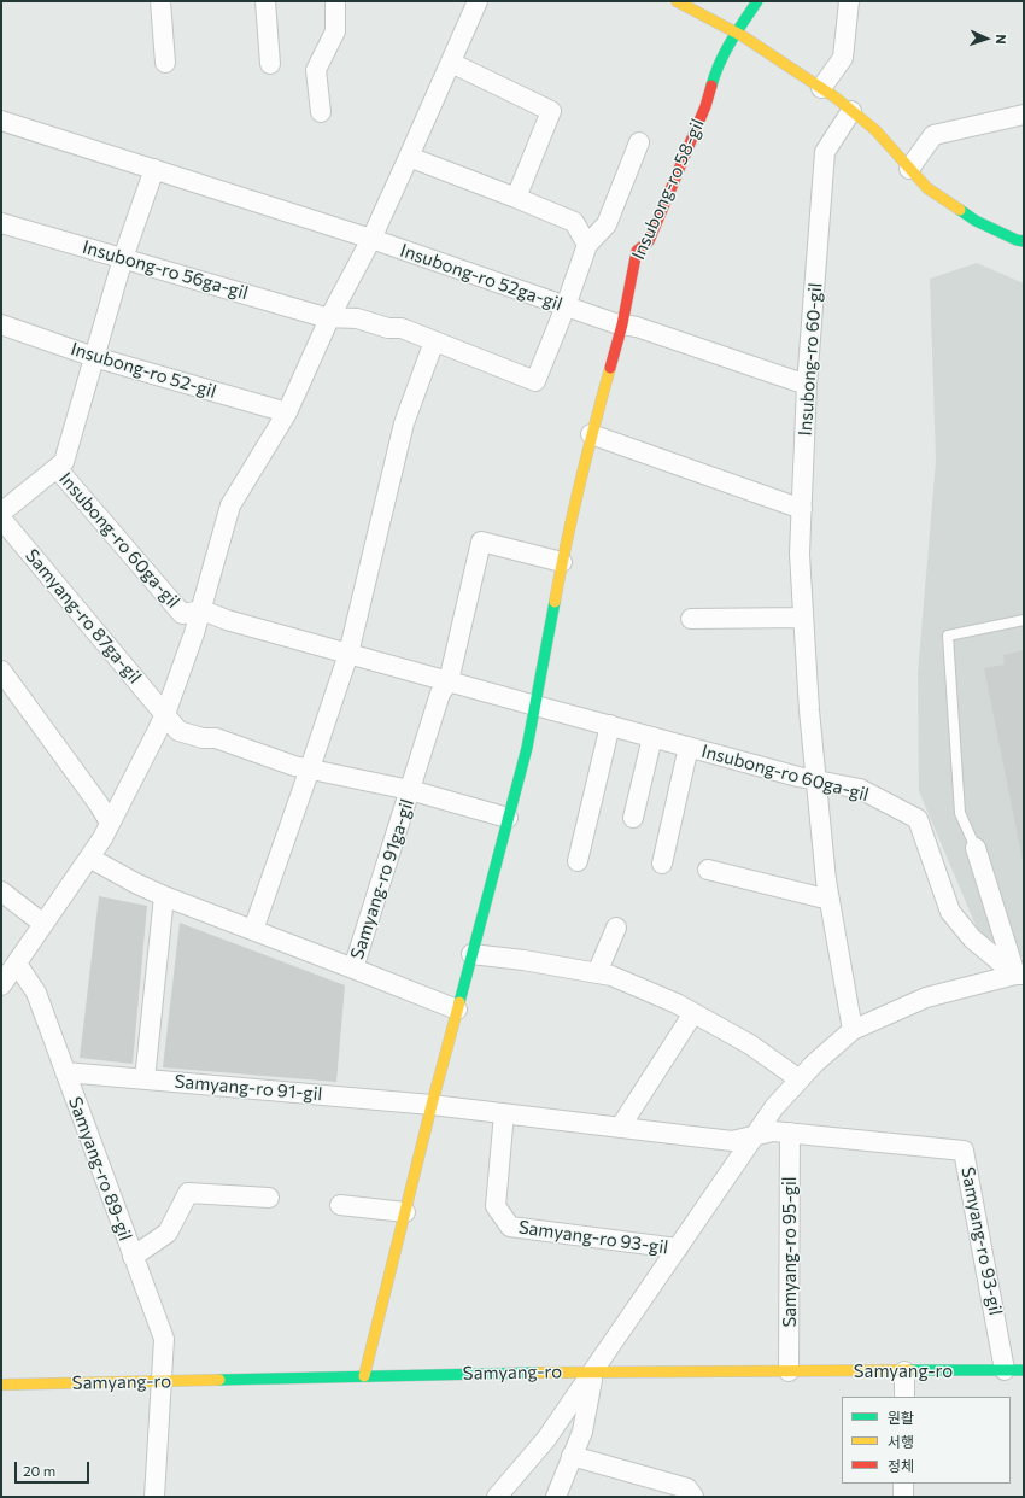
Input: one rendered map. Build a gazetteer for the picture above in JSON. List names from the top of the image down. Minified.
{"streets":{"street":["Insubong-ro 58-gil","Insubong-ro 56ga-gil","Insubong-ro 52ga-gil","Insubong-ro 60-gil","Insubong-ro 52-gil","Insubong-ro 60ga-gil","Samyang-ro 87ga-gil","Samyang-ro 91ga-gil","Samyang-ro 91-gil","Samyang-ro 89-gil","Samyang-ro 93-gil","Samyang-ro 95-gil","Samyang-ro"]},"crossings":[["Insubong-ro 58-gil","Insubong-ro 52ga-gil"],["Insubong-ro 58-gil","Insubong-ro 60ga-gil"],["Insubong-ro 56ga-gil","Insubong-ro 52ga-gil"],["Insubong-ro 52ga-gil","Insubong-ro 60-gil"],["Insubong-ro 60-gil","Insubong-ro 60ga-gil"],["Insubong-ro 60-gil","Samyang-ro 93-gil"],["Insubong-ro 60ga-gil","Samyang-ro 93-gil"],["Samyang-ro 91-gil","Samyang-ro 89-gil"],["Samyang-ro 91-gil","Samyang-ro 93-gil"],["Samyang-ro 89-gil","Samyang-ro"],["Samyang-ro 93-gil","Samyang-ro 95-gil"],["Samyang-ro 93-gil","Samyang-ro"],["Samyang-ro 95-gil","Samyang-ro"]],"legend":["원활","서행","정체"],"scale_bar":"20 m","north":"right"}
